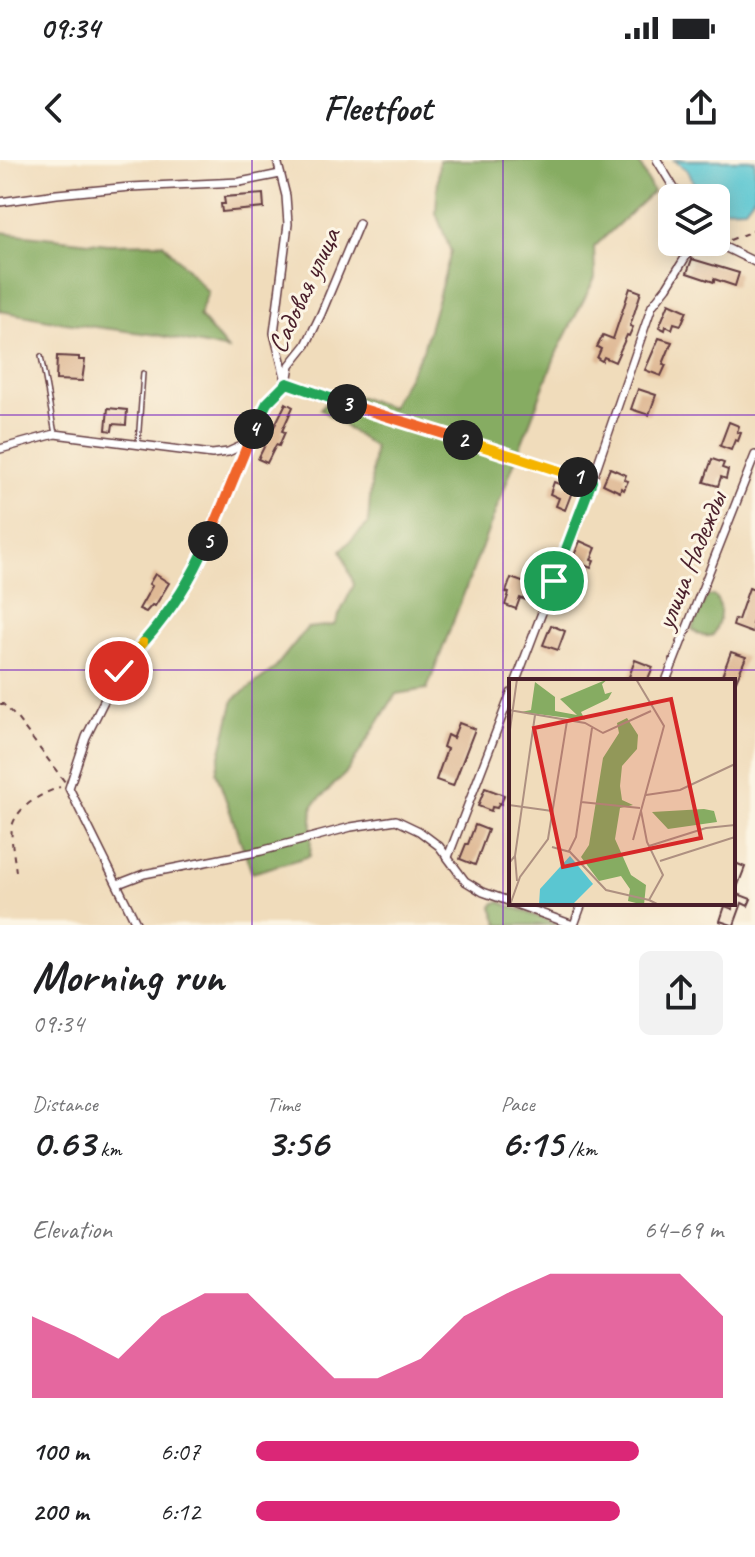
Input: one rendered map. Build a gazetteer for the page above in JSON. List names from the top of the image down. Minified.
{"streets":{"street":["Садовая улица","улица Надежды"]},"page":{"status":"09:34","header":"Fleetfoot","pins":["3","4","2","1","5"],"heading":["Morning run","09:34"],"stats":[["Distance","0.63 km"],["Time","3:56"],["Pace","6:15 /km"]],"chart":["Elevation","64–69 m"],"list":[{"name":"100 m","note":"6:07"},{"name":"200 m","note":"6:12"}]}}
